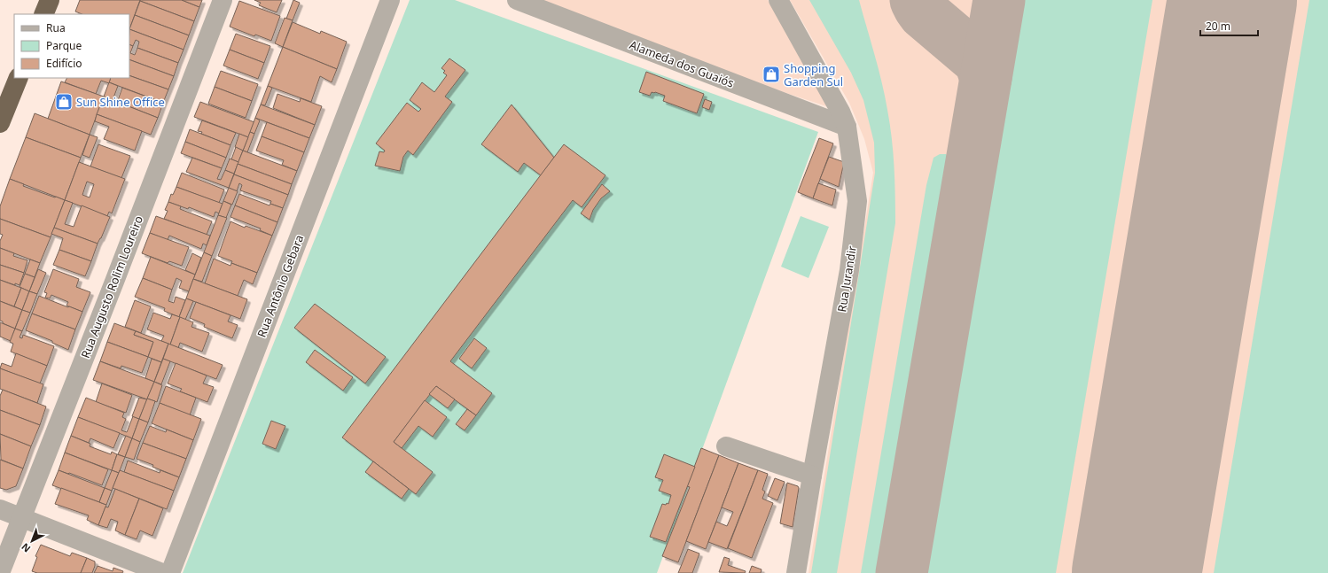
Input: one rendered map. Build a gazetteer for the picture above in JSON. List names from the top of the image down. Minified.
{"streets":{"street":["Alameda dos Guaiós","Rua Jurandir","Rua Antônio Gebara","Rua Augusto Rolim Loureiro"]},"crossings":[["Alameda dos Guaiós","Rua Jurandir"]],"places":{"shop":["Shopping Garden Sul","Sun Shine Office"]},"legend":["Rua","Parque","Edifício"],"scale_bar":"20 m","north":"bottom left"}
